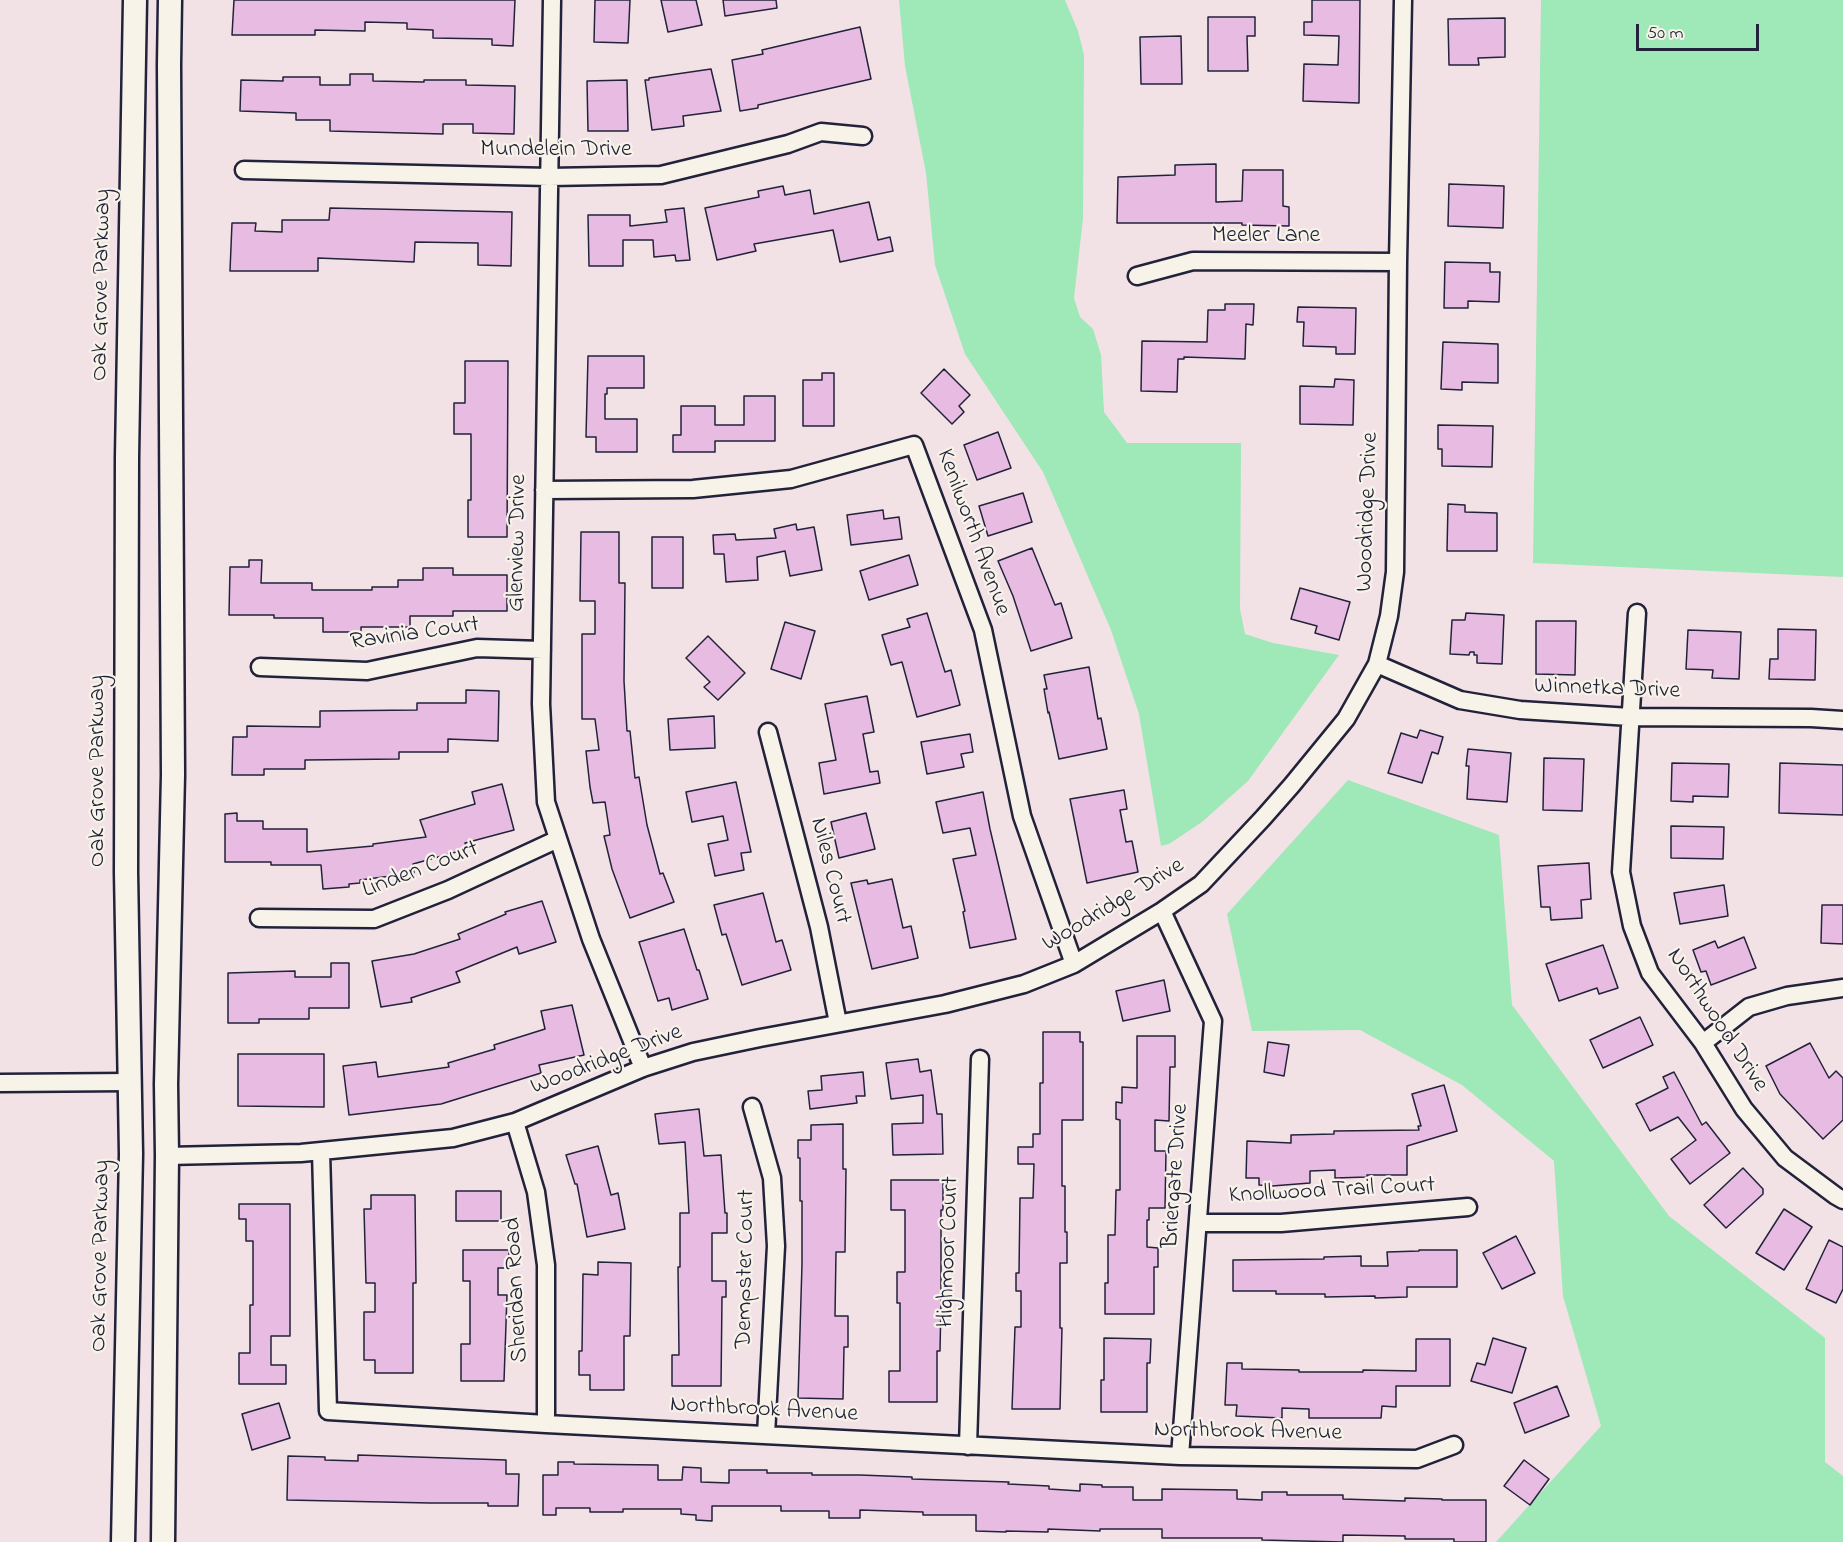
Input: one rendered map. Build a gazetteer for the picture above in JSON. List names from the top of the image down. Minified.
{"streets":{"main road":["Oak Grove Parkway"],"street":["Mundelein Drive","Meeler Lane","Woodridge Drive","Kenilworth Avenue","Glenview Drive","Ravinia Court","Winnetka Drive","Linden Court","Niles Court","Northwood Drive","Briergate Drive","Knollwood Trail Court","Highmoor Court","Dempster Court","Sheridan Road","Northbrook Avenue"]},"crossings":[["Mundelein Drive","Glenview Drive"],["Meeler Lane","Woodridge Drive"],["Woodridge Drive","Kenilworth Avenue"],["Woodridge Drive","Glenview Drive"],["Woodridge Drive","Winnetka Drive"],["Woodridge Drive","Niles Court"],["Woodridge Drive","Briergate Drive"],["Woodridge Drive","Sheridan Road"],["Woodridge Drive","Northbrook Avenue"],["Kenilworth Avenue","Glenview Drive"],["Glenview Drive","Ravinia Court"],["Glenview Drive","Linden Court"],["Winnetka Drive","Northwood Drive"],["Briergate Drive","Knollwood Trail Court"],["Briergate Drive","Northbrook Avenue"],["Highmoor Court","Northbrook Avenue"],["Dempster Court","Northbrook Avenue"],["Sheridan Road","Northbrook Avenue"]],"scale_bar":"50 m"}
